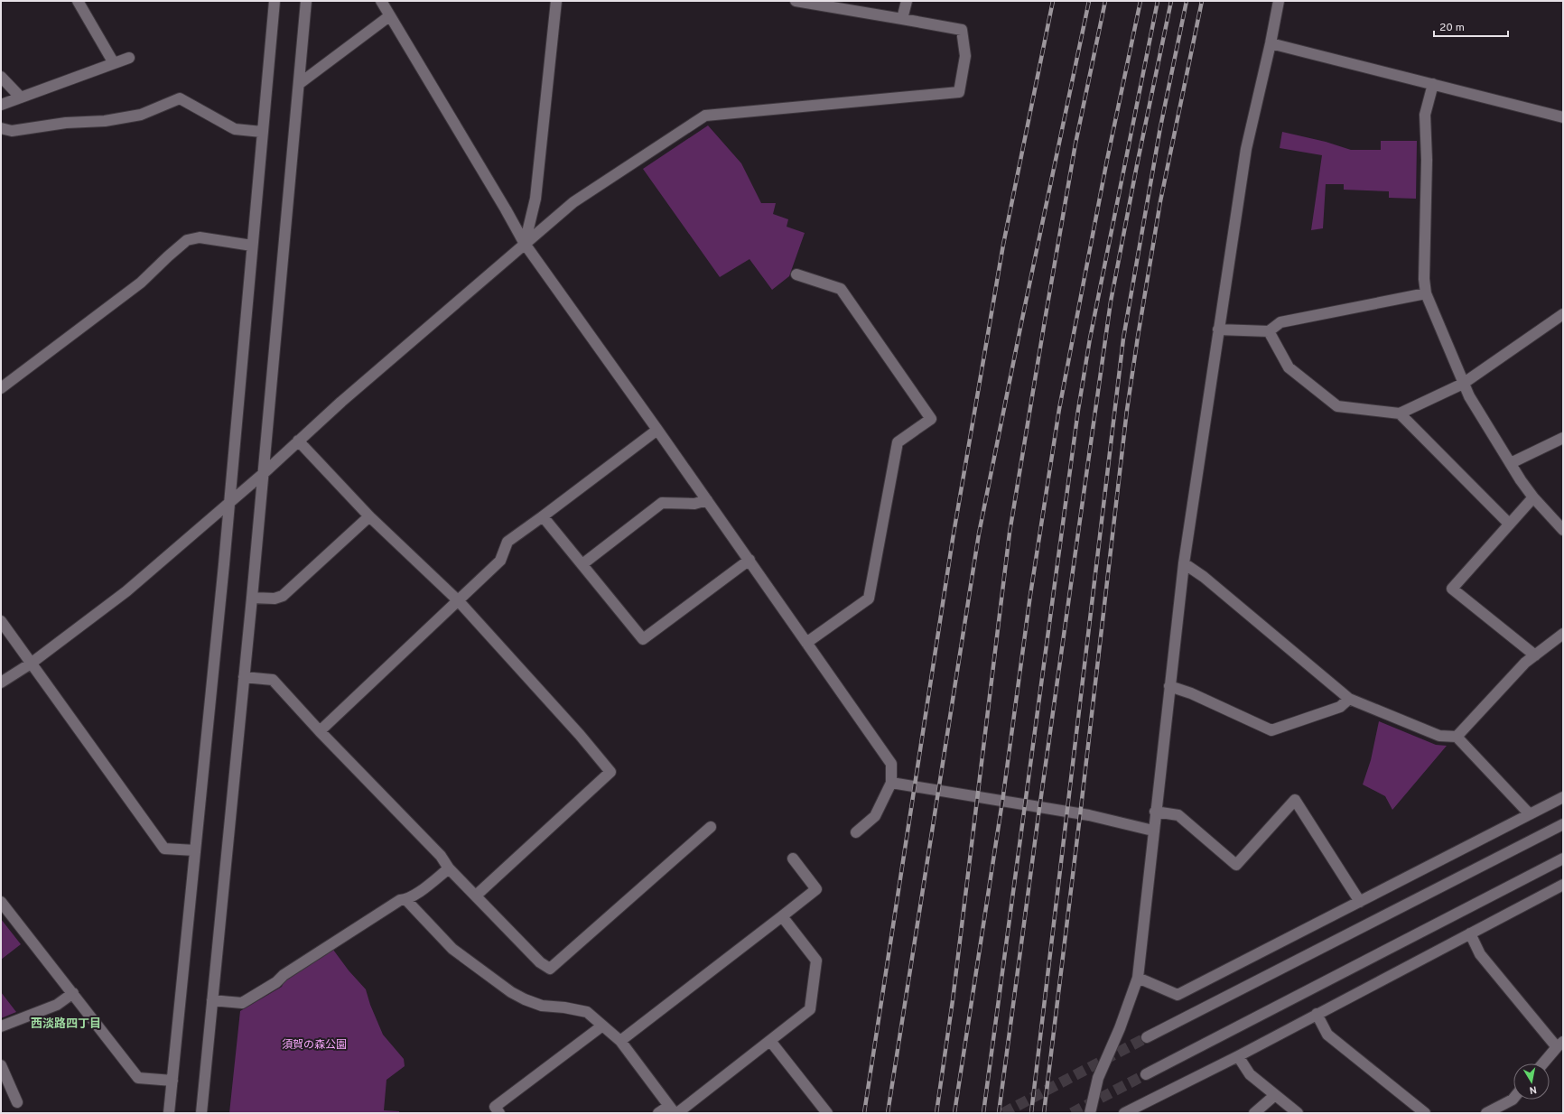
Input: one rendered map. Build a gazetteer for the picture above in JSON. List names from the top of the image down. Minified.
{"districts":["西淡路四丁目"],"parks":["須賀の森公園"],"scale_bar":"20 m","north":"bottom"}
